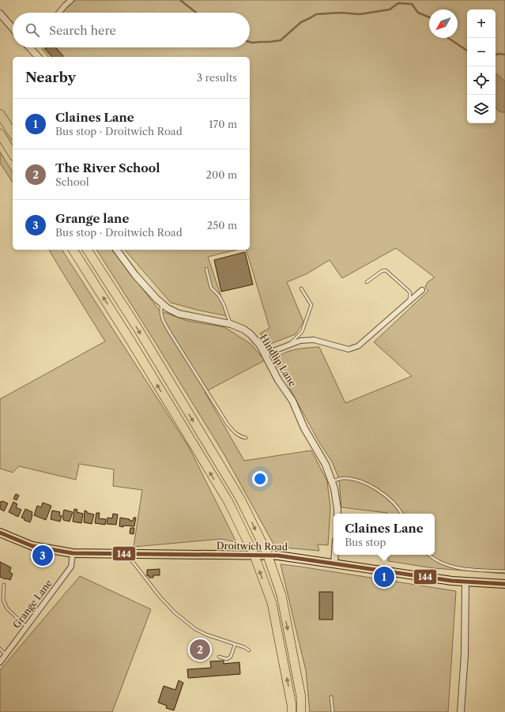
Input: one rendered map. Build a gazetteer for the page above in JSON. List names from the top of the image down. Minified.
{"streets":{"main road":["Droitwich Road"],"street":["Hindlip Lane","Grange Lane"]},"crossings":[["Droitwich Road","Grange Lane"]],"lines":["transit line 144"],"north":"bottom left","page":{"map_buttons":["+","−"],"search":"Search here","heading":["Nearby","3 results"],"list":[{"mark":"1","name":"Claines Lane","note":"Bus stop · Droitwich Road","value":"170 m"},{"mark":"2","name":"The River School","note":"School","value":"200 m"},{"mark":"3","name":"Grange lane","note":"Bus stop · Droitwich Road","value":"250 m"}],"popup":["Claines Lane","Bus stop"],"pins":["3","1","2"]}}
